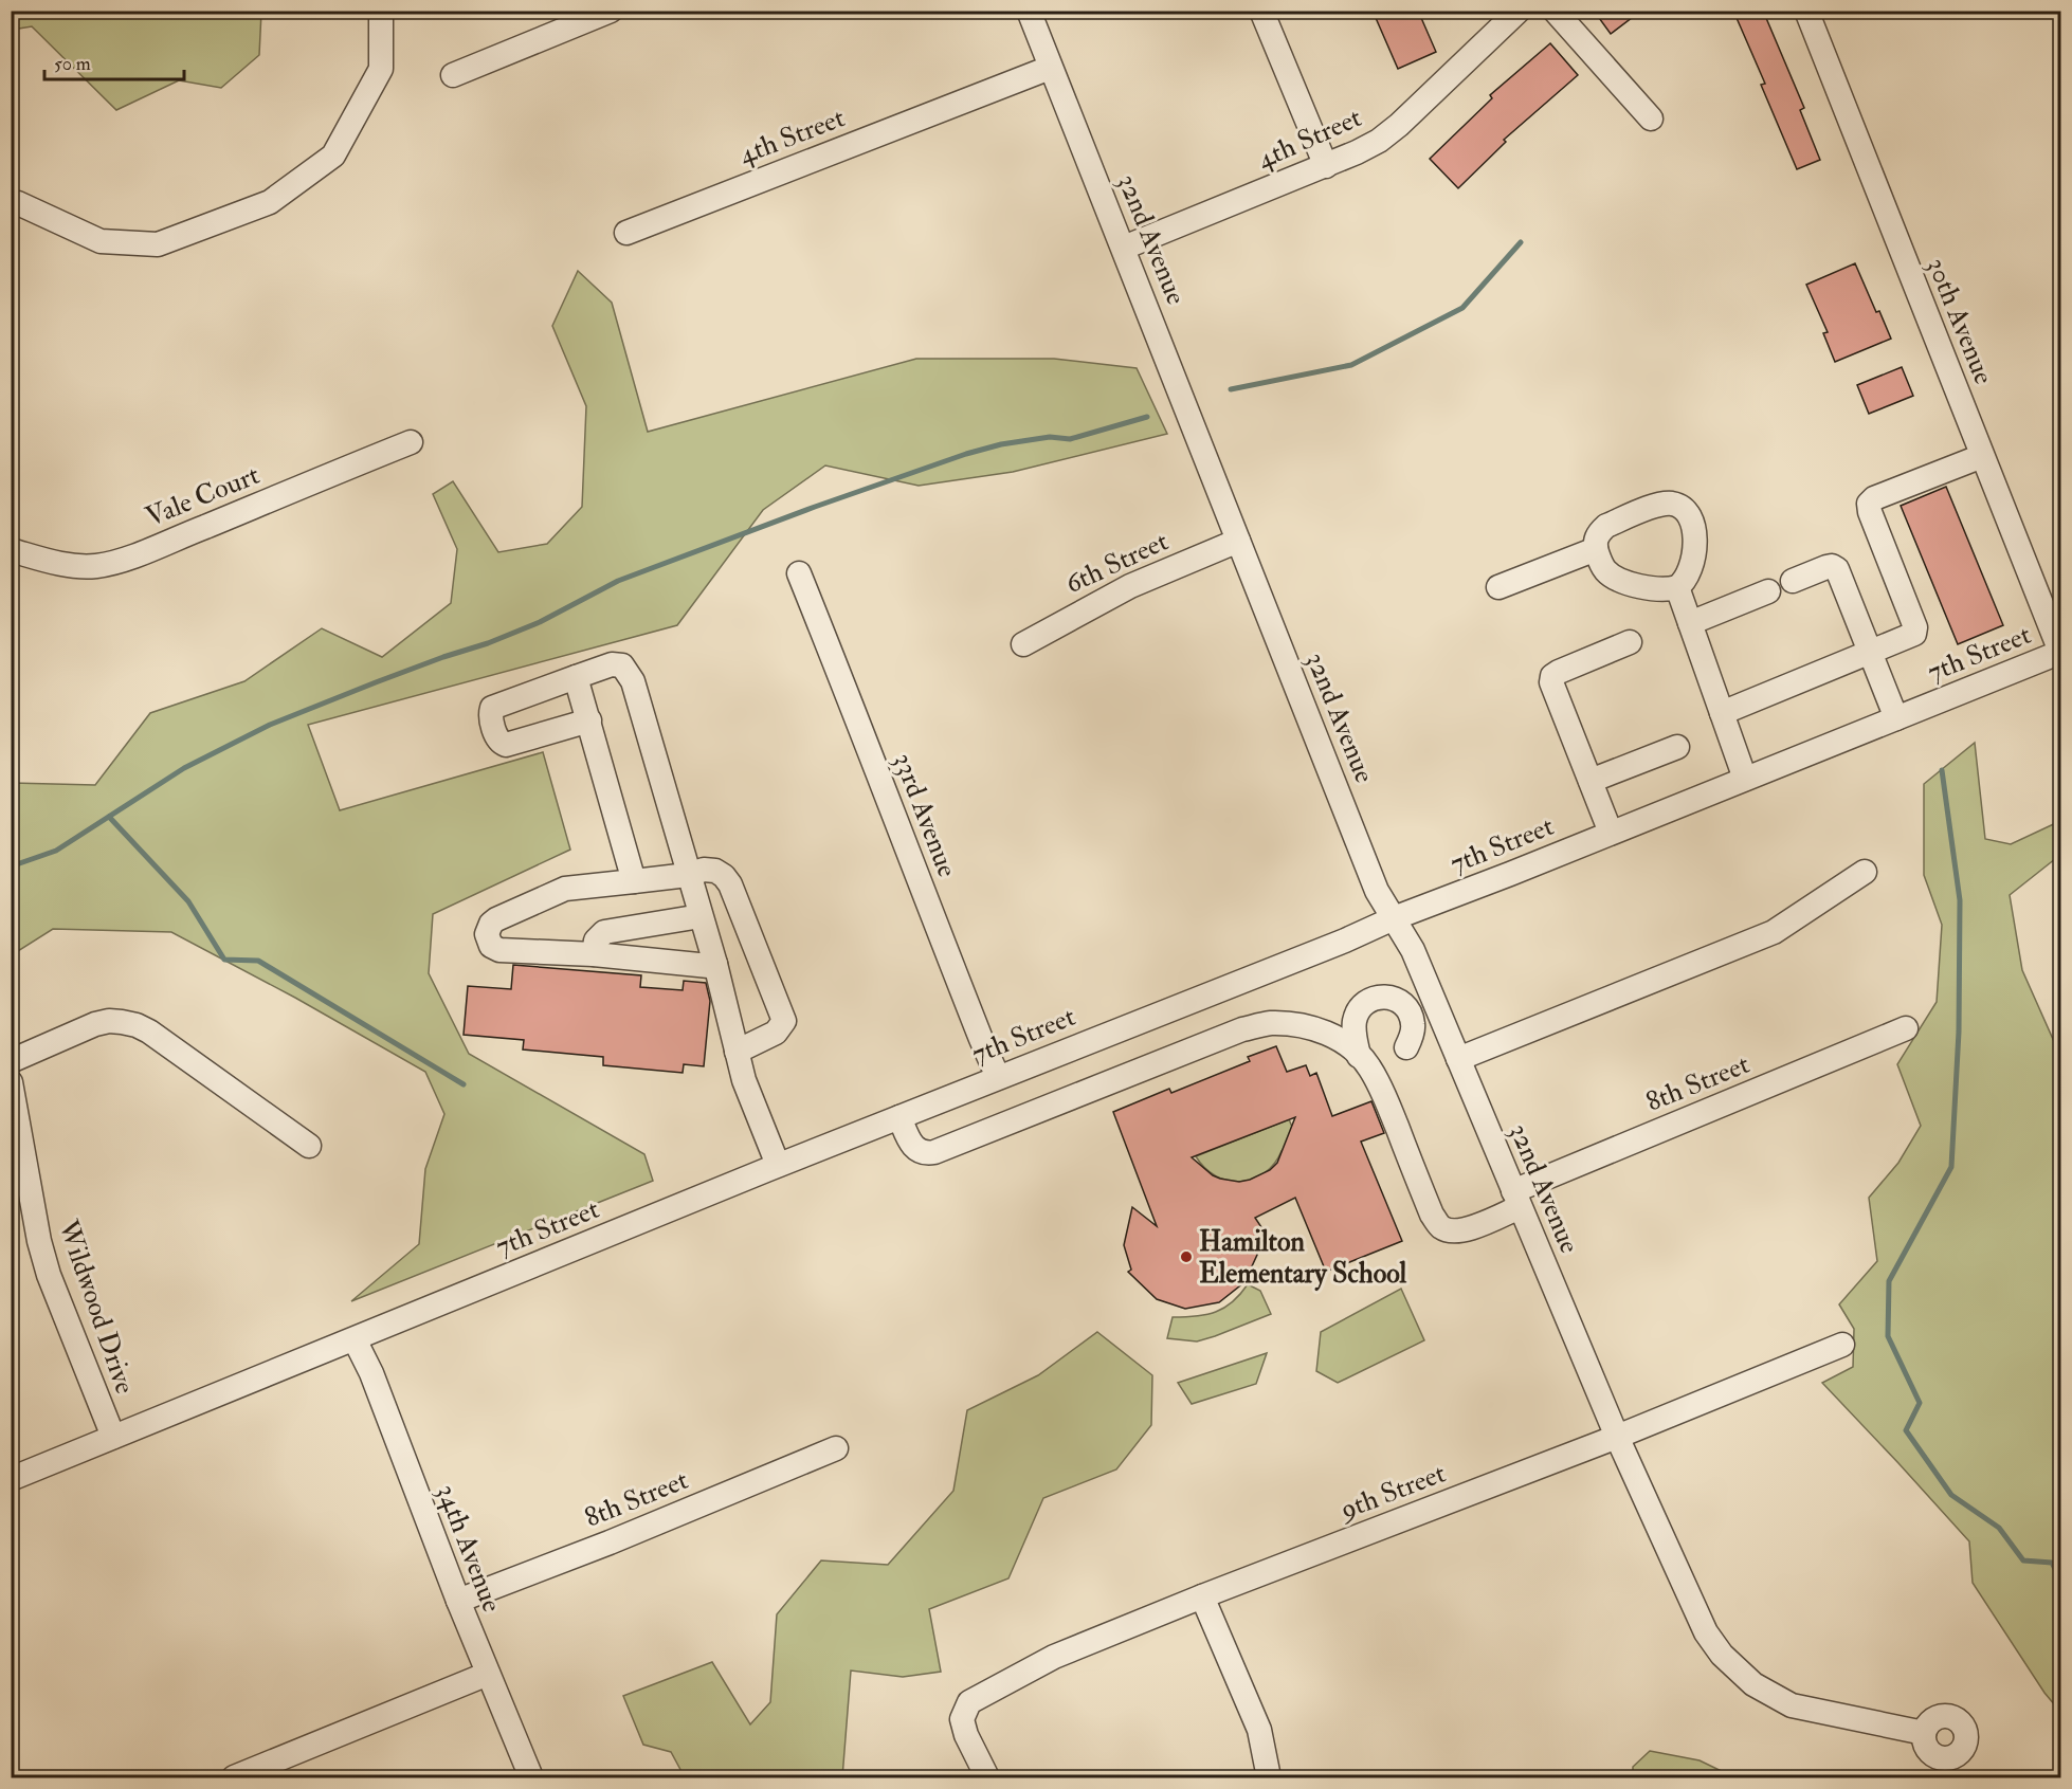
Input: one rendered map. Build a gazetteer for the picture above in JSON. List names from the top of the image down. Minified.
{"streets":{"street":["4th Street","32nd Avenue","30th Avenue","Vale Court","6th Street","7th Street","33rd Avenue","8th Street","Wildwood Drive","9th Street","34th Avenue"]},"crossings":[["4th Street","32nd Avenue"],["32nd Avenue","6th Street"],["32nd Avenue","7th Street"],["32nd Avenue","8th Street"],["32nd Avenue","9th Street"],["30th Avenue","7th Street"],["7th Street","33rd Avenue"],["7th Street","Wildwood Drive"],["7th Street","34th Avenue"],["8th Street","34th Avenue"]],"places":["Hamilton Elementary School"],"scale_bar":"50 m"}
